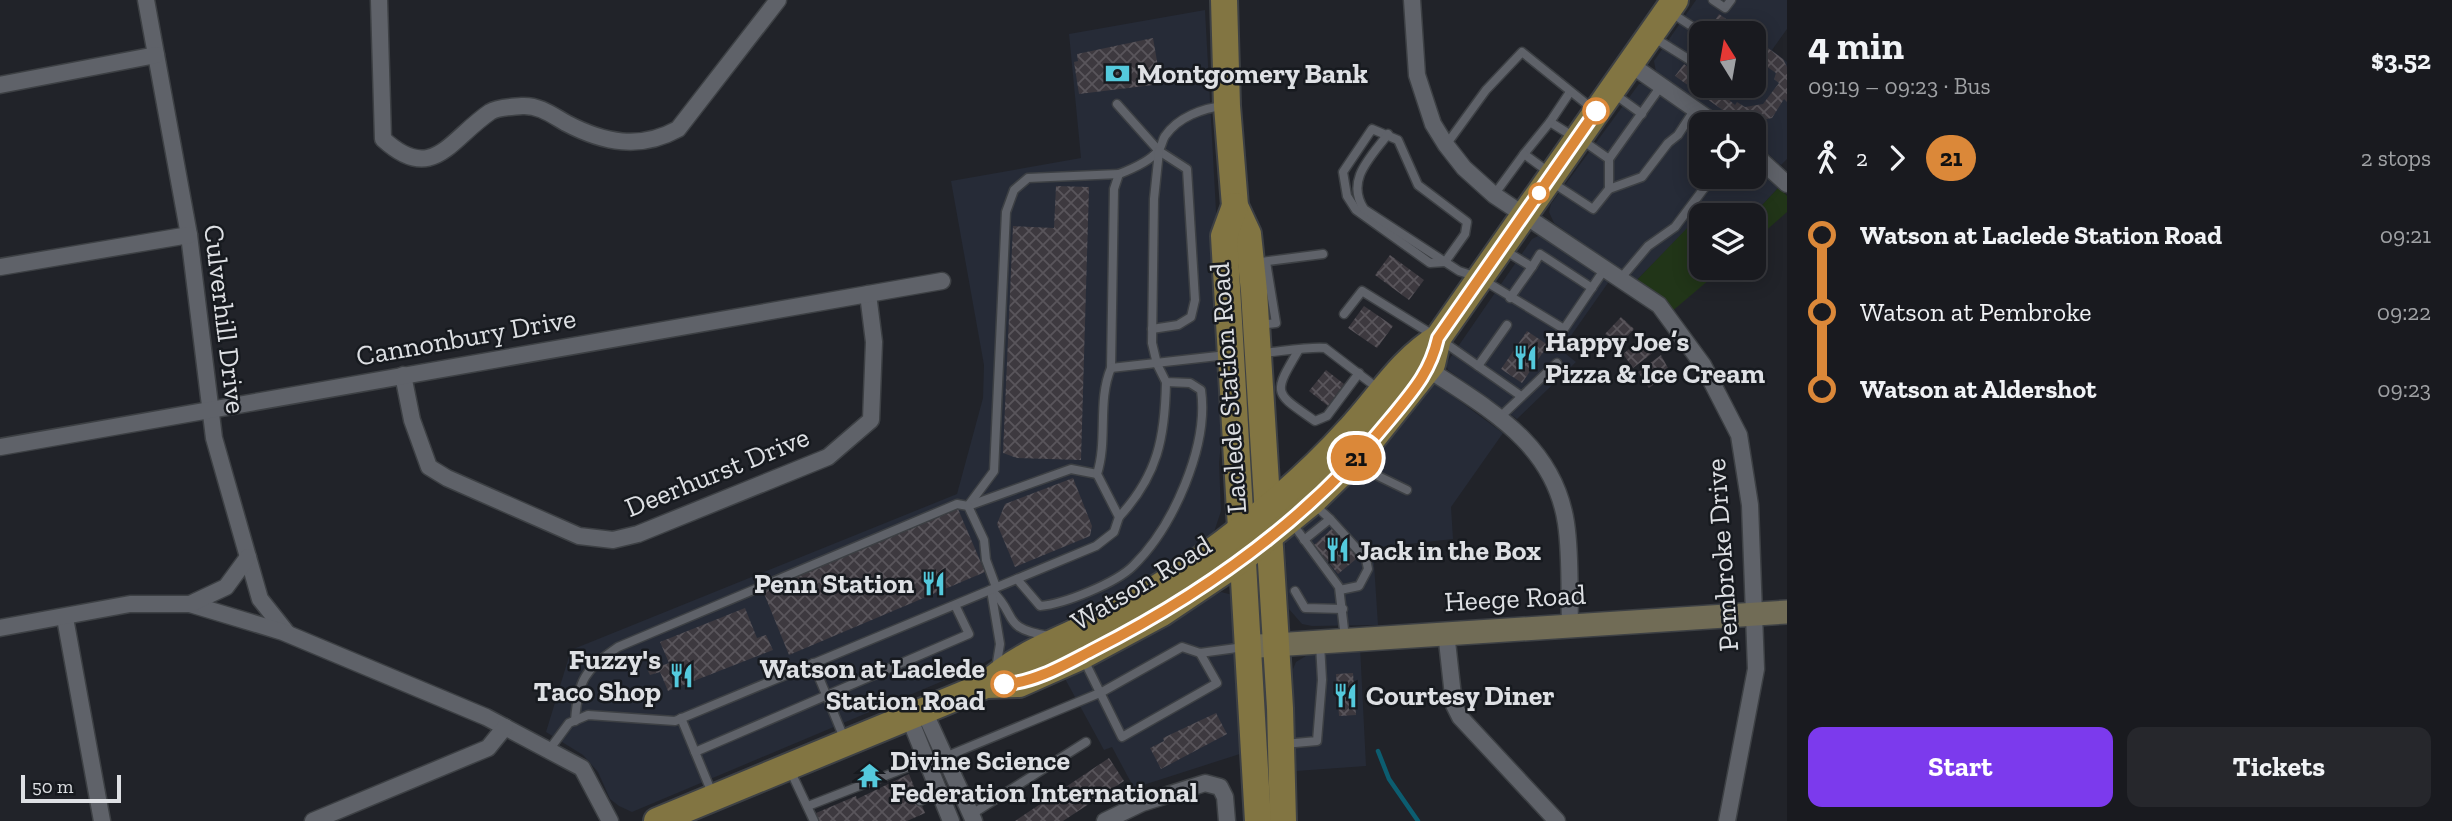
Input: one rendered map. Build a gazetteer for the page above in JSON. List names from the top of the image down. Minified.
{"streets":{"main road":["Laclede Station Road","Watson Road"],"street":["Culverhill Drive","Cannonbury Drive","Deerhurst Drive","Pembroke Drive","Heege Road"]},"crossings":[["Culverhill Drive","Cannonbury Drive"],["Cannonbury Drive","Deerhurst Drive"],["Laclede Station Road","Watson Road"],["Laclede Station Road","Heege Road"],["Pembroke Drive","Watson Road"],["Pembroke Drive","Heege Road"]],"places":{"bank":["Montgomery Bank"],"restaurant":["Happy Joe’s Pizza & Ice Cream","Jack in the Box","Penn Station","Fuzzy's Taco Shop","Courtesy Diner"],"other":["Watson at Laclede Station Road"],"temple":["Divine Science Federation International"]},"lines":["bus line 21"],"scale_bar":"50 m","north":"top","page":{"on_map":"21","heading":["4 min","09:19 – 09:23 · Bus","$3.52"],"legs":["2","21","2 stops"],"list":[{"name":"Watson at Laclede Station Road","value":"09:21"},{"name":"Watson at Pembroke","value":"09:22"},{"name":"Watson at Aldershot","value":"09:23"}],"buttons":["Start","Tickets"],"scale":"50 m"}}
